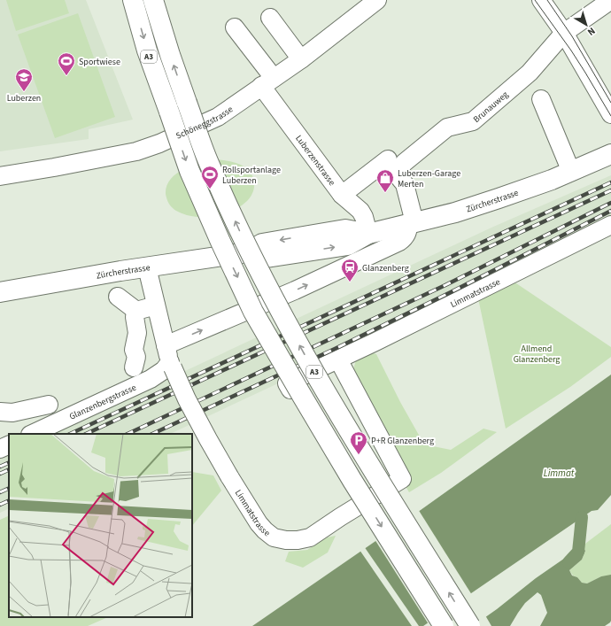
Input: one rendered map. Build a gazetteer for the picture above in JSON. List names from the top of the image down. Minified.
{"streets":{"main road":["A3","Zürcherstrasse"],"street":["Brunauweg","Schöneggstrasse","Luberzenstrasse","Limmatstrasse","Glanzenbergstrasse"]},"crossings":[["Brunauweg","Luberzenstrasse"],["Schöneggstrasse","Luberzenstrasse"],["Luberzenstrasse","Zürcherstrasse"],["Zürcherstrasse","Limmatstrasse"],["Limmatstrasse","Glanzenbergstrasse"]],"water":["Limmat"],"parks":["Allmend Glanzenberg"],"places":{"sports":["Sportwiese","Rollsportanlage Luberzen"],"school or university":["Luberzen"],"shop":["Luberzen-Garage Merten"],"station":["Glanzenberg"],"parking":["P+R Glanzenberg"]},"north":"bottom right"}
